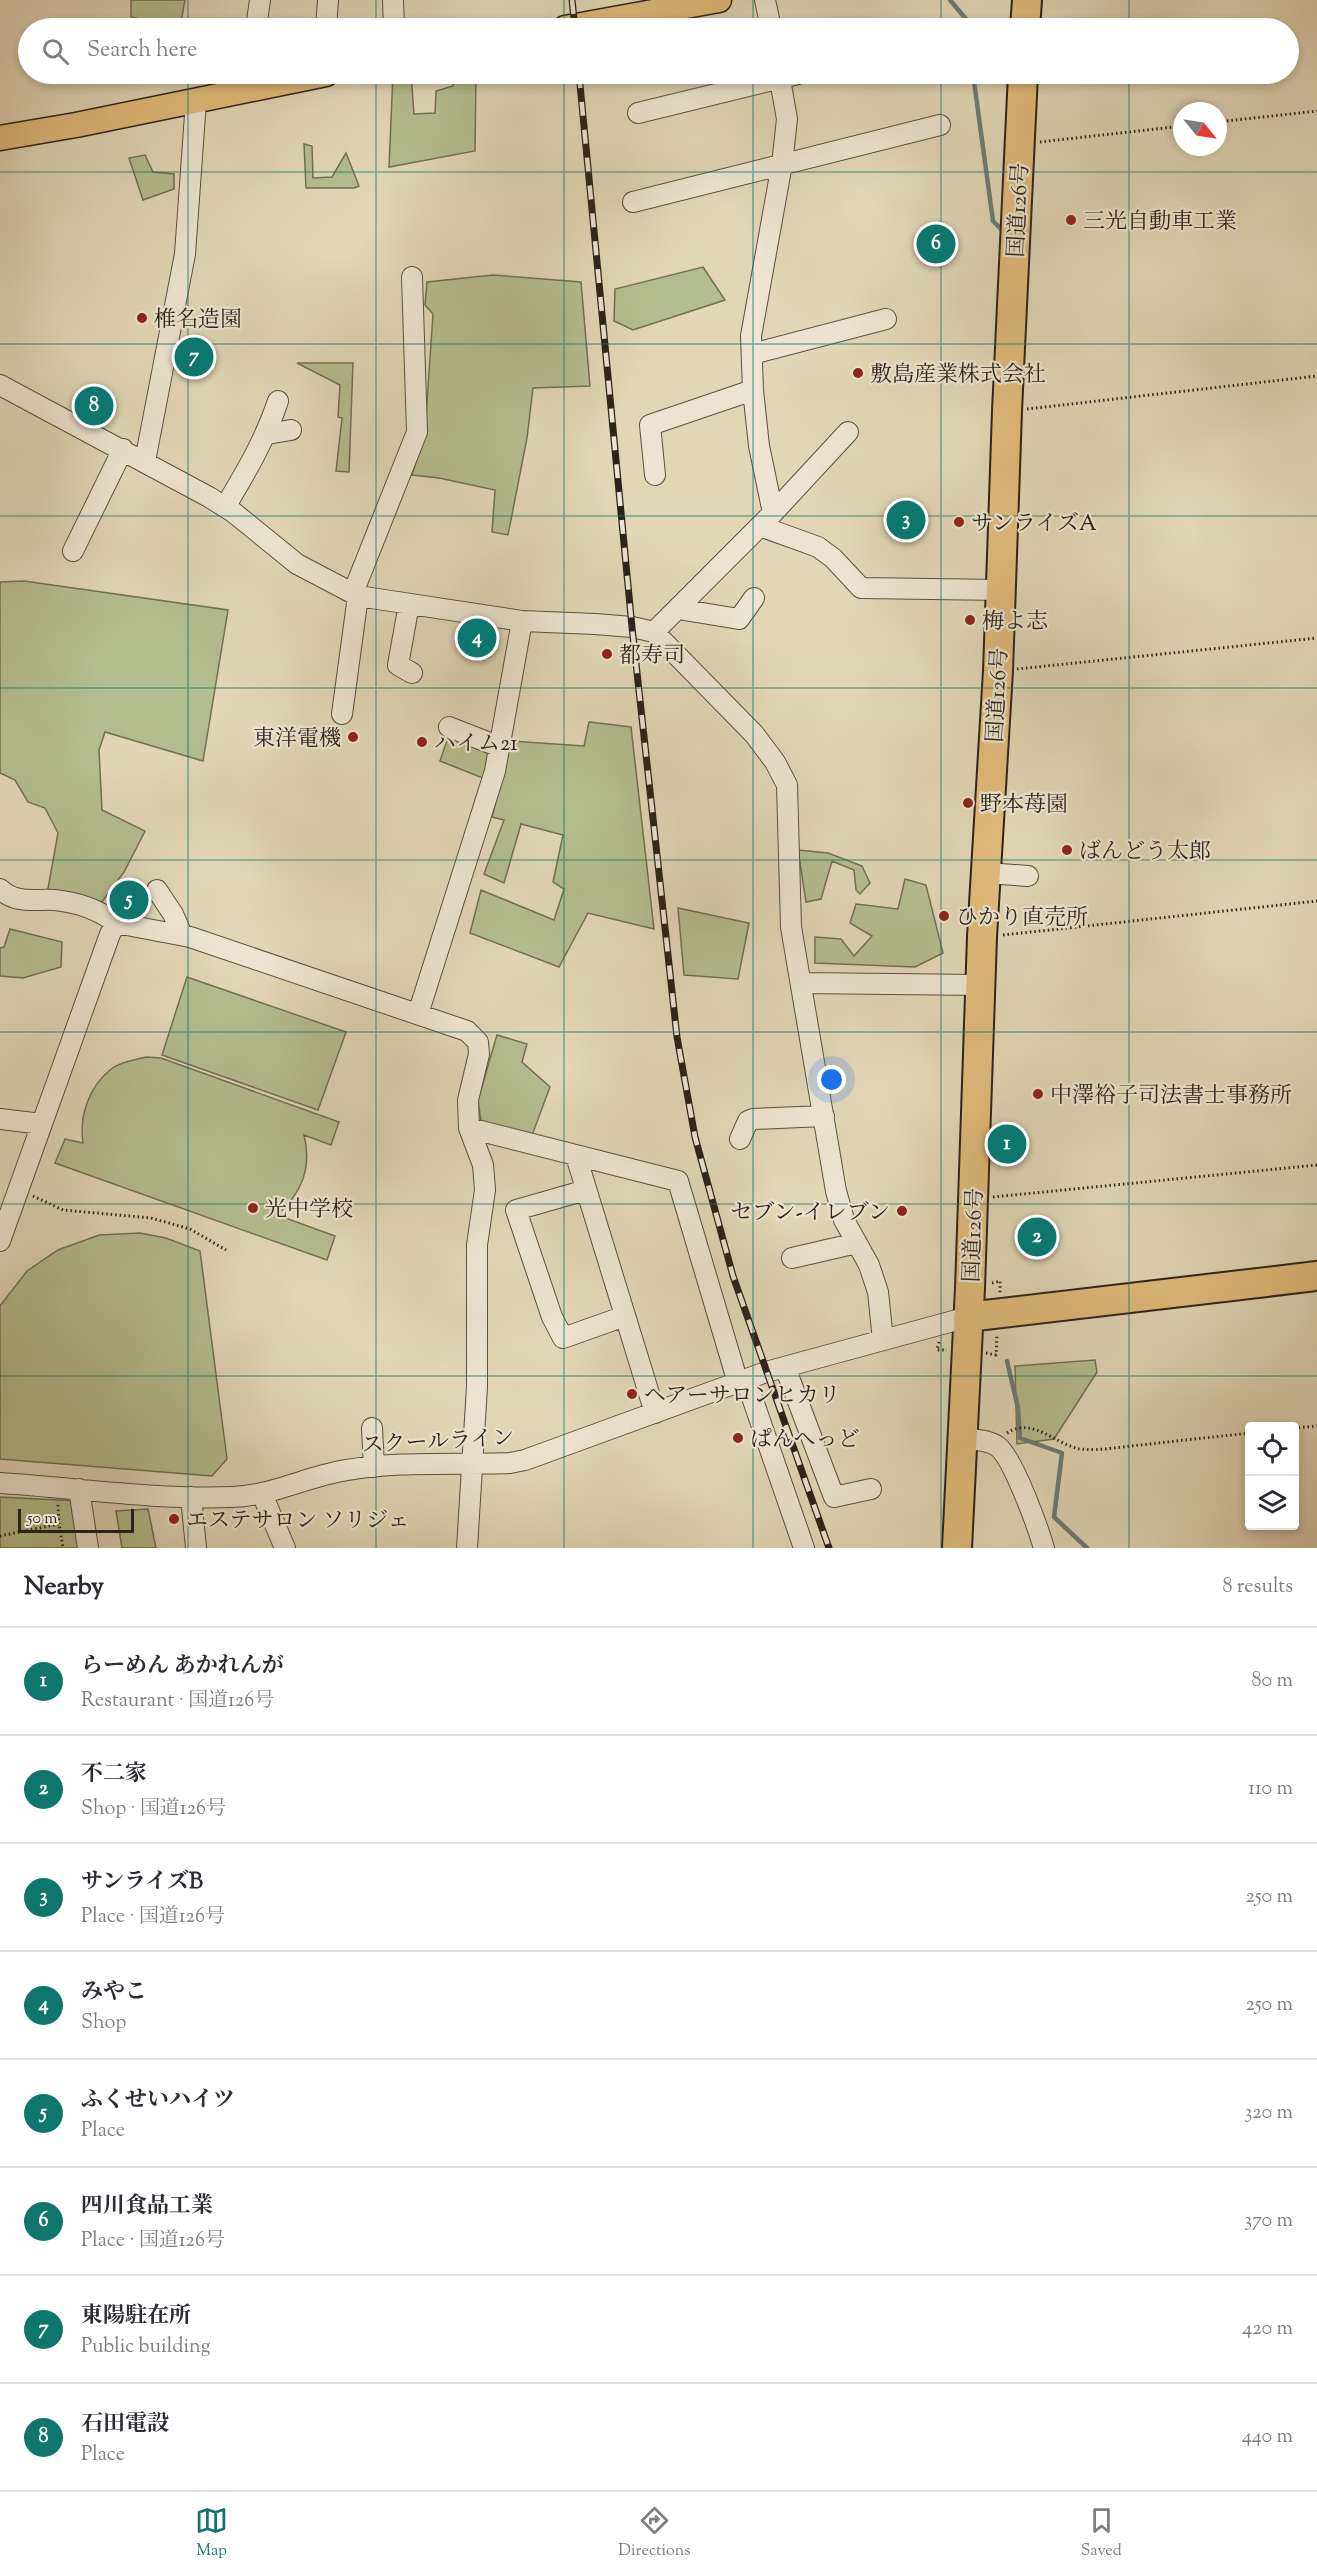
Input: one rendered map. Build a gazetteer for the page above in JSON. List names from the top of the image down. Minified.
{"streets":{"highway":["国道126号"],"street":["スクールライン"]},"crossings":[["国道126号","スクールライン"]],"places":["三光自動車工業","椎名造園","敷島産業株式会社","サンライズA","梅よ志","都寿司","東洋電機","ハイム21","野本苺園","ばんどう太郎","ひかり直売所","中澤裕子司法書士事務所","光中学校","セブン-イレブン","ヘアーサロンヒカリ","ぱんへっど","エステサロン ソリジェ"],"scale_bar":"50 m","north":"bottom right","page":{"search":"Search here","pins":["6","7","8","3","4","5","1","2"],"scale":"50 m","heading":["Nearby","8 results"],"list":[{"mark":"1","name":"らーめん あかれんが","note":"Restaurant · 国道126号","value":"80 m"},{"mark":"2","name":"不二家","note":"Shop · 国道126号","value":"110 m"},{"mark":"3","name":"サンライズB","note":"Place · 国道126号","value":"250 m"},{"mark":"4","name":"みやこ","note":"Shop","value":"250 m"},{"mark":"5","name":"ふくせいハイツ","note":"Place","value":"320 m"},{"mark":"6","name":"四川食品工業","note":"Place · 国道126号","value":"370 m"},{"mark":"7","name":"東陽駐在所","note":"Public building","value":"420 m"},{"mark":"8","name":"石田電設","note":"Place","value":"440 m"}],"nav":["Map","Directions","Saved"]}}
